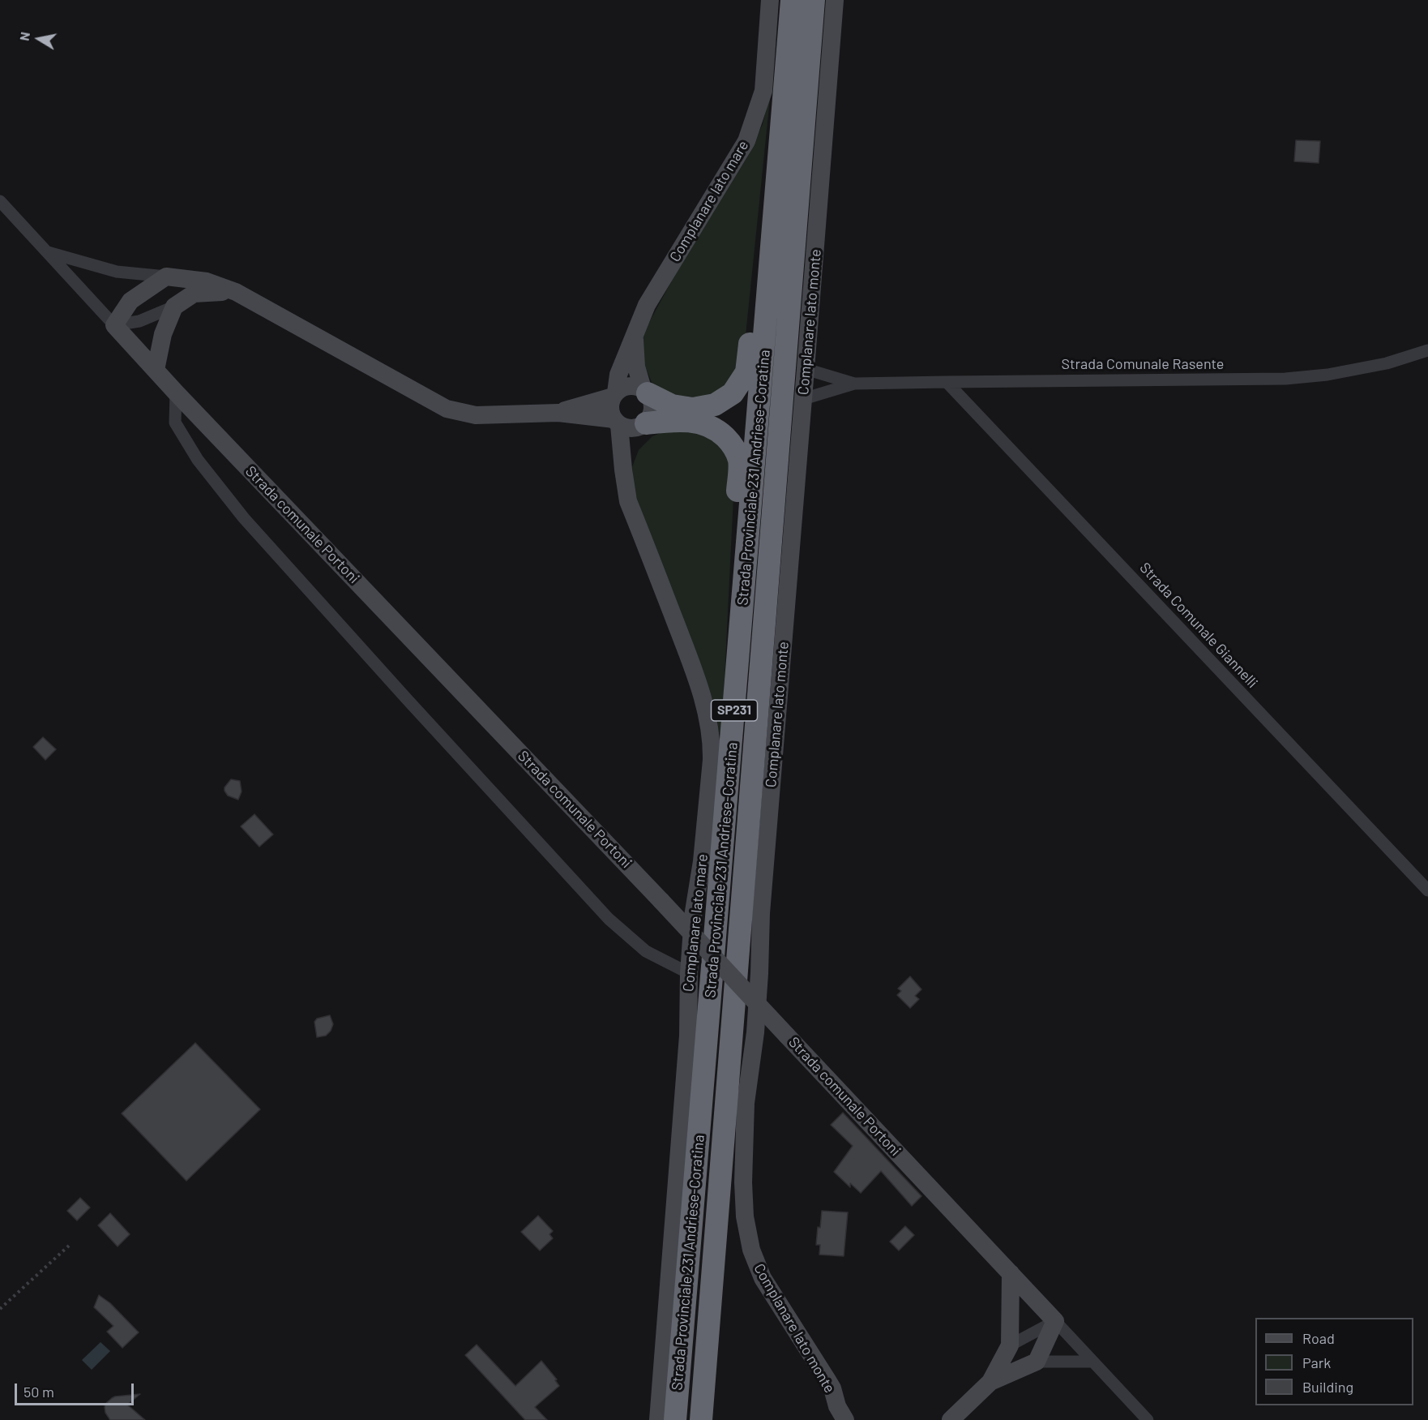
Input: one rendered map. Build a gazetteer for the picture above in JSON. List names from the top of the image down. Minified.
{"streets":{"highway":["Strada Provinciale 231 Andriese-Coratina","SP231"],"street":["Complanare lato mare","Complanare lato monte","Strada Comunale Rasente","Strada comunale Portoni","Strada Comunale Giannelli"]},"crossings":[["Strada Comunale Rasente","Strada Comunale Giannelli"]],"legend":["Road","Park","Building"],"scale_bar":"50 m","north":"left"}
